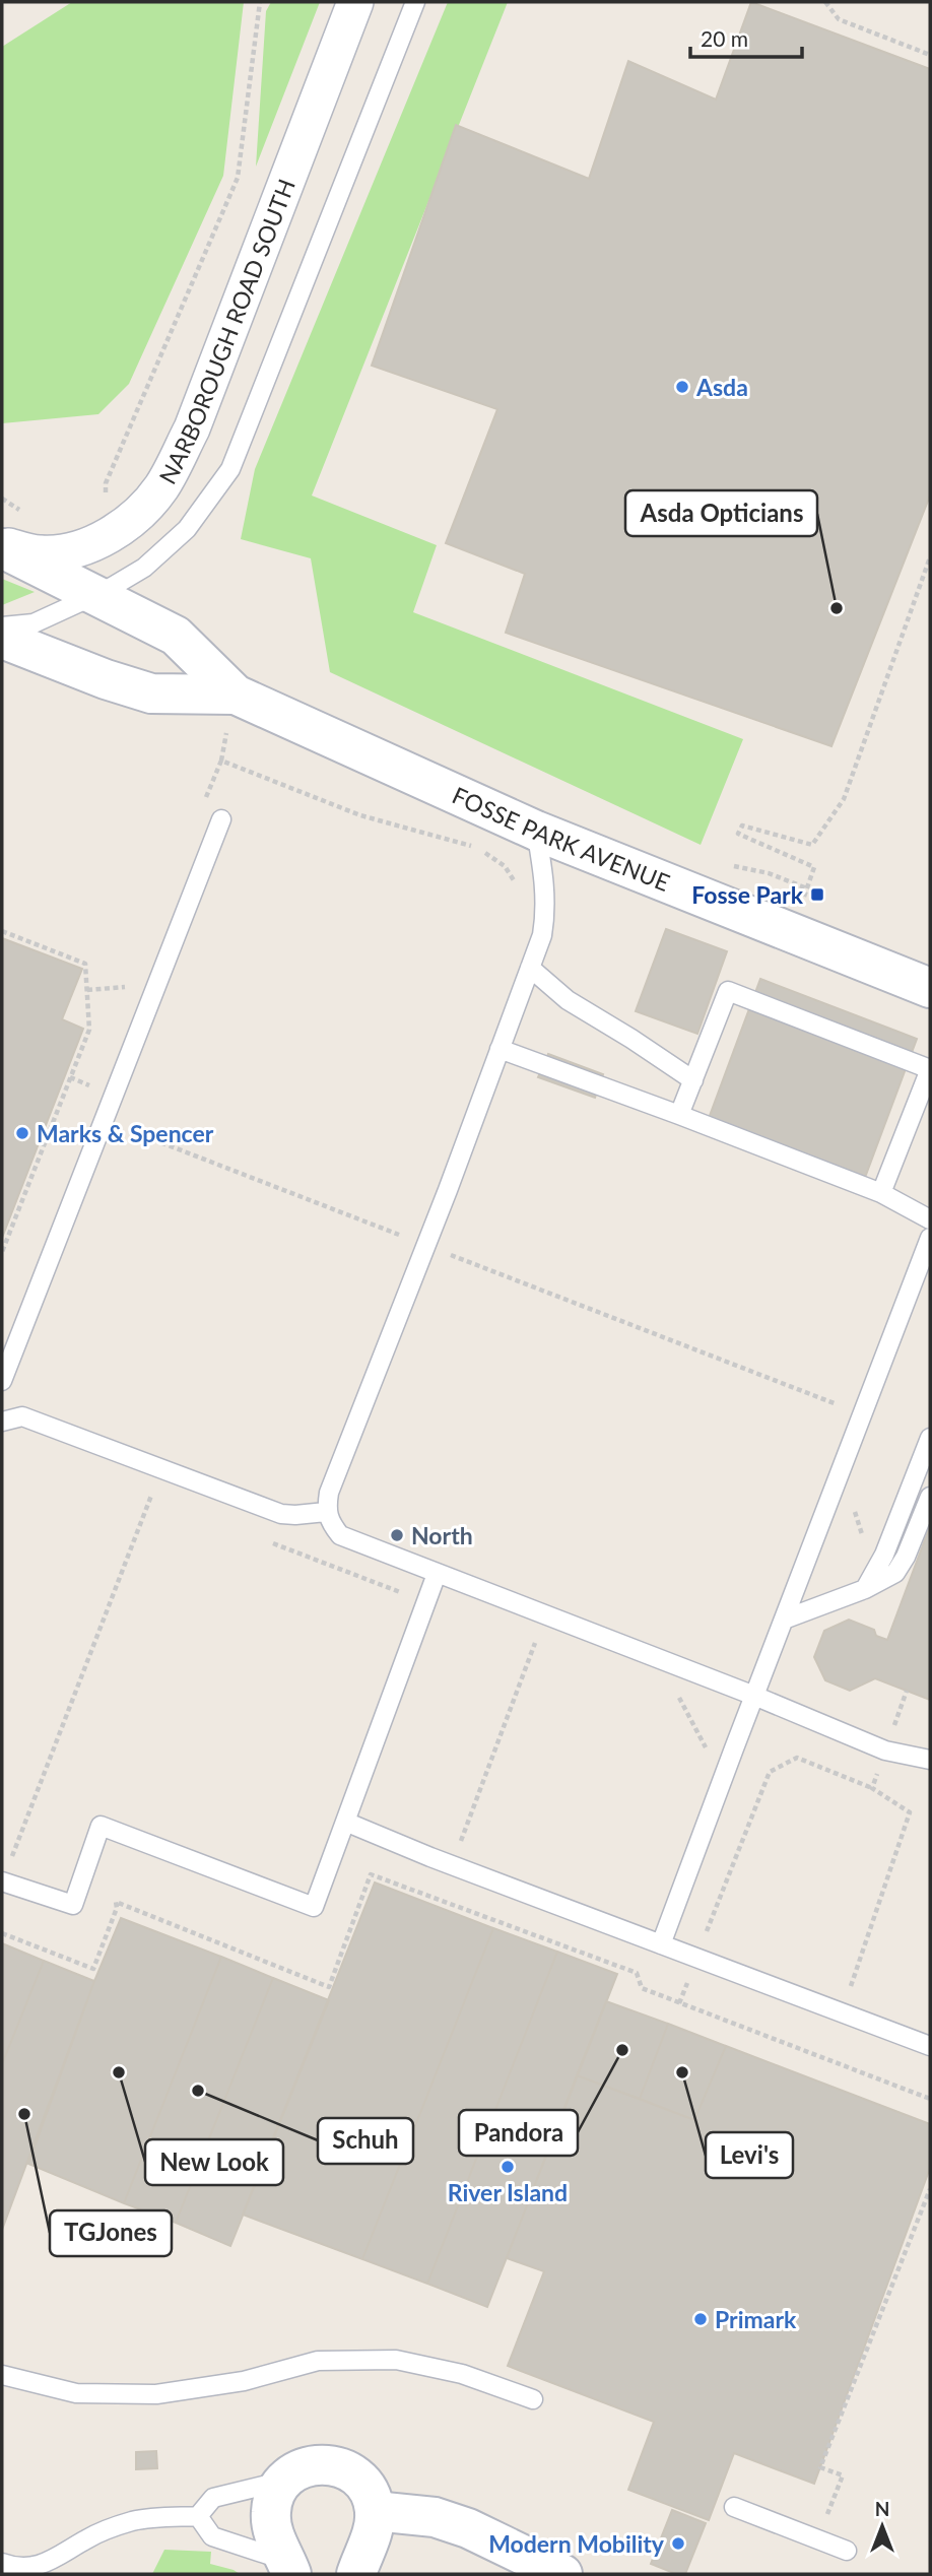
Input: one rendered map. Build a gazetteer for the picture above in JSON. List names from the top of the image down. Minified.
{"streets":{"street":["NARBOROUGH ROAD SOUTH","FOSSE PARK AVENUE"]},"crossings":[["NARBOROUGH ROAD SOUTH","FOSSE PARK AVENUE"]],"places":{"other":["Asda","Asda Opticians","Marks & Spencer","North","Pandora","New Look","Levi's","Schuh","TGJones","River Island","Primark","Modern Mobility"],"transit":["Fosse Park"]},"scale_bar":"20 m","north":"top"}
